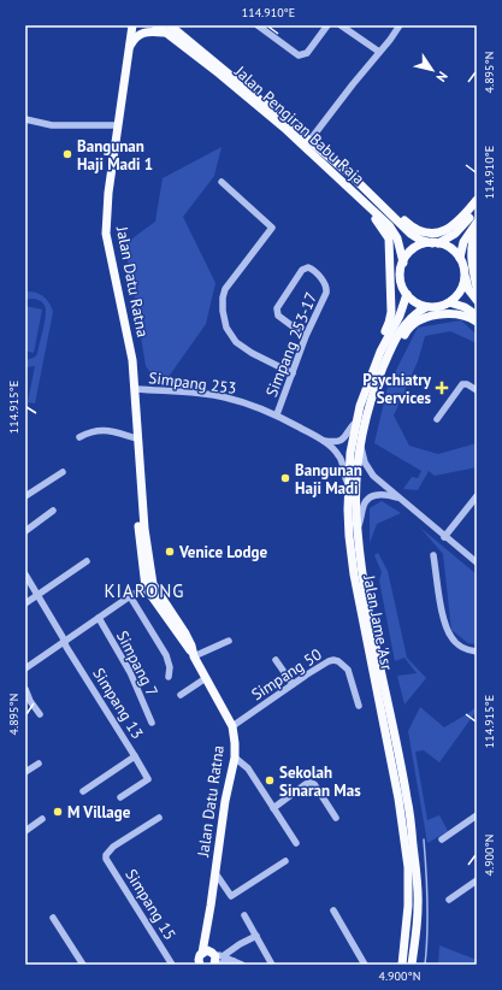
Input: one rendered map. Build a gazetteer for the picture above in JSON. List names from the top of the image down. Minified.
{"streets":{"main road":["Jalan Pengiran Babu Raja","Jalan Datu Ratna","Jalan Jame 'Asr"],"street":["Simpang 253-17","Simpang 253","Simpang 7","Simpang 50","Simpang 13","Simpang 15"]},"crossings":[["Jalan Pengiran Babu Raja","Jalan Jame 'Asr"],["Jalan Datu Ratna","Simpang 253"],["Jalan Datu Ratna","Simpang 50"],["Simpang 253-17","Simpang 253"],["Simpang 253","Jalan Jame 'Asr"]],"districts":["KIARONG"],"places":{"other":["Bangunan Haji Madi 1","Bangunan Haji Madi","Venice Lodge","Sekolah Sinaran Mas","M Village"],"health":["Psychiatry Services"]},"north":"bottom right","coordinates":["114.910°E","4.895°N","114.915°E","4.900°N"]}
